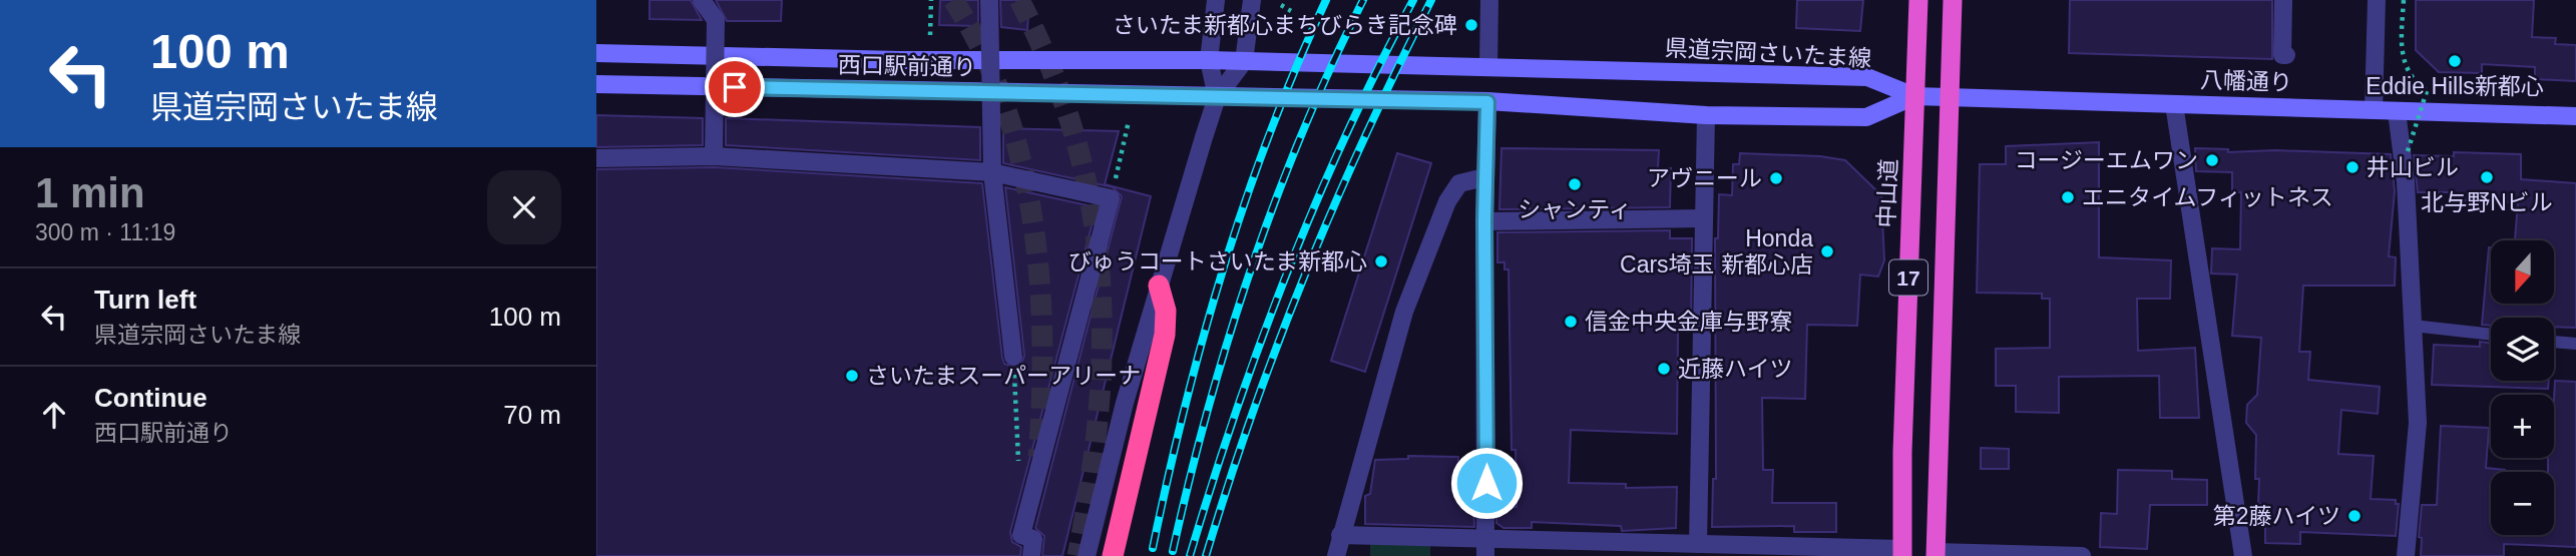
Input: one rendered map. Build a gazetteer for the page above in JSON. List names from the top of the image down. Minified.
{"streets":{"highway":["中山道","17"],"main road":["県道宗岡さいたま線","西口駅前通り","八幡通り"]},"crossings":[["県道宗岡さいたま線","西口駅前通り"],["県道宗岡さいたま線","八幡通り"],["県道宗岡さいたま線","中山道"],["八幡通り","中山道"],["八幡通り","17"]],"places":["さいたま新都心まちびらき記念碑","Eddie Hills新都心","コージーエムワン","井山ビル","北与野Nビル","アヴニール","シャンティ","エニタイムフィットネス","Honda Cars埼玉 新都心店","びゅうコートさいたま新都心","信金中央金庫与野寮","近藤ハイツ","さいたまスーパーアリーナ","第2藤ハイツ"],"north":"bottom","page":{"turn":["100 m","県道宗岡さいたま線"],"heading":["1 min","300 m · 11:19"],"map_buttons":["+","−"],"list":[{"name":"Turn left","note":"県道宗岡さいたま線","value":"100 m"},{"name":"Continue","note":"西口駅前通り","value":"70 m"}]}}
